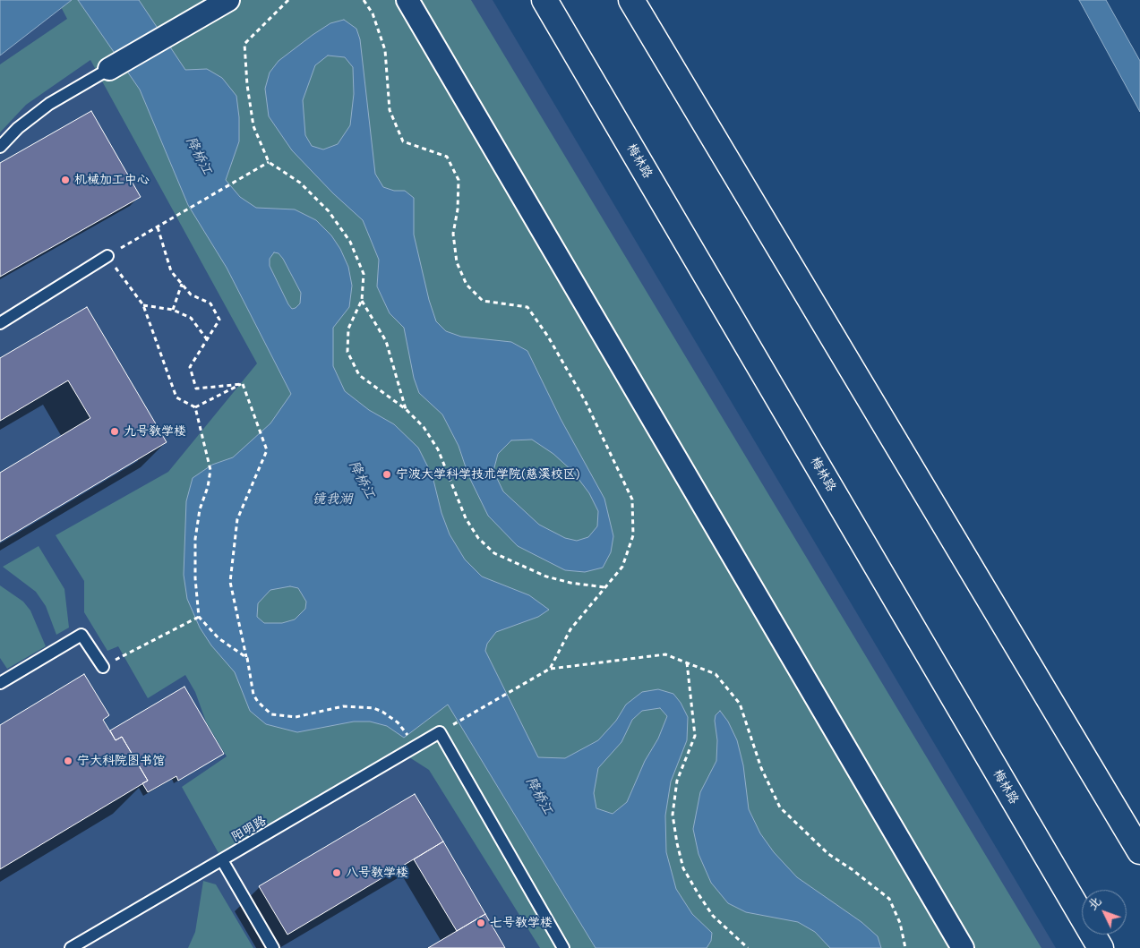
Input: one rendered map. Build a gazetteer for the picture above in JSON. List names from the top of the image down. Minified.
{"streets":{"main road":["梅林路"],"lane":["阳明路"]},"water":["降桥江","镜我湖"],"places":["机械加工中心","九号教学楼","宁波大学科学技术学院(慈溪校区)","宁大科院图书馆","八号教学楼","七号教学楼"],"north":"top left"}
